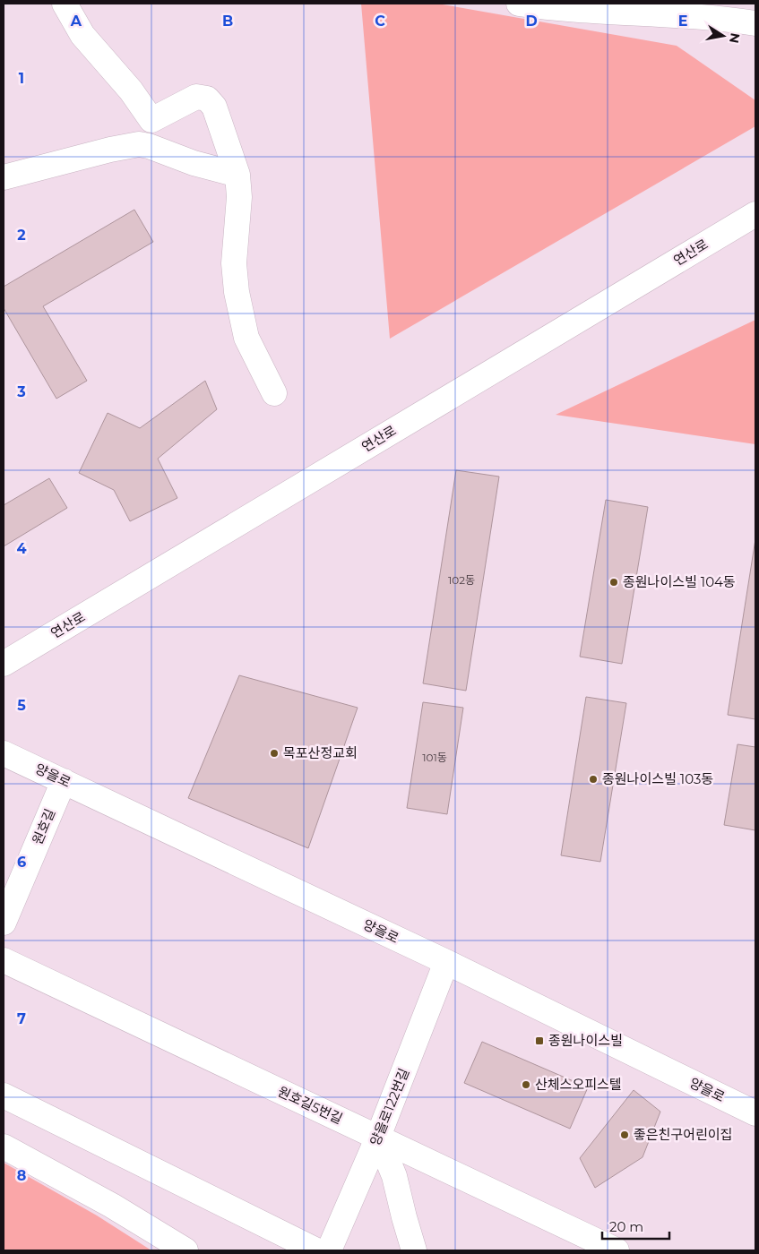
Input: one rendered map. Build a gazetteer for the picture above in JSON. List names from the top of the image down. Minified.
{"streets":{"street":["연산로","양을로","원호길","원호길5번길","양을로122번길"]},"crossings":[["양을로","원호길"],["양을로","양을로122번길"],["원호길5번길","양을로122번길"]],"places":{"other":["종원나이스빌 104동","목포산정교회","종원나이스빌 103동","산체스오피스텔","좋은친구어린이집"],"transit":["종원나이스빌"]},"house_numbers":["102동","101동"],"scale_bar":"20 m","north":"right","grid":{"columns":["A","B","C","D","E"],"rows":["1","2","3","4","5","6","7","8"]}}
